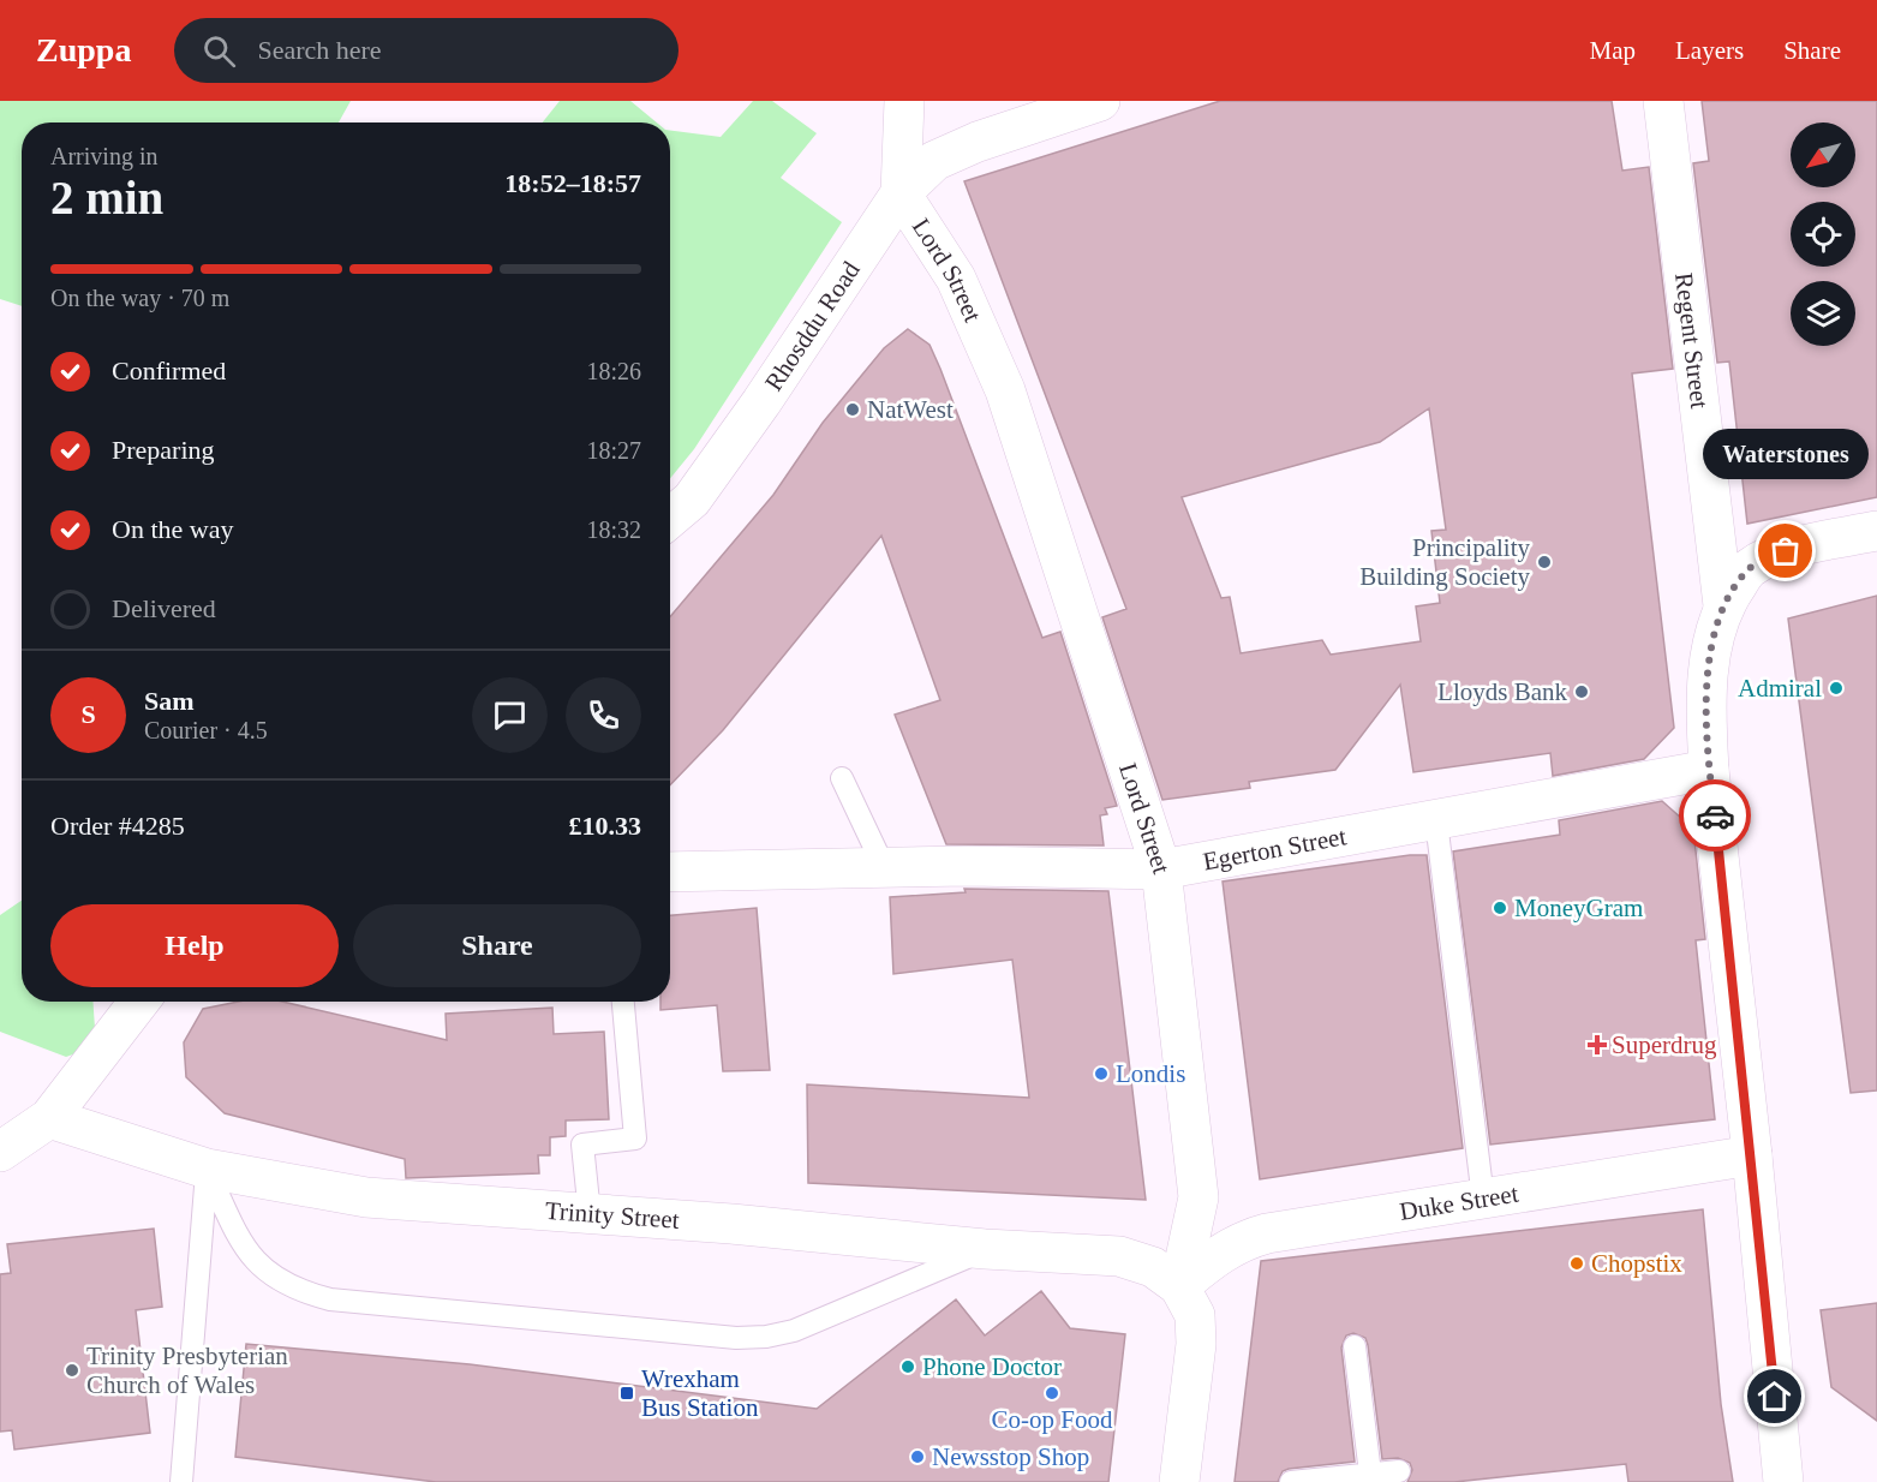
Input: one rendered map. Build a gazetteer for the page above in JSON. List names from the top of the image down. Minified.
{"streets":{"street":["Lord Street","Rhosddu Road","Regent Street","Egerton Street","Duke Street","Trinity Street"]},"crossings":[["Lord Street","Rhosddu Road"],["Lord Street","Egerton Street"],["Lord Street","Duke Street"],["Lord Street","Trinity Street"],["Regent Street","Egerton Street"],["Regent Street","Duke Street"],["Duke Street","Trinity Street"]],"places":{"other":["NatWest","Waterstones","Principality Building Society","Admiral","Lloyds Bank","MoneyGram","Londis","Chopstix","Phone Doctor","Trinity Presbyterian Church of Wales","Co-op Food","Newsstop Shop"],"health":["Superdrug"],"transit":["Wrexham Bus Station"]},"north":"bottom left","page":{"header":"Zuppa","search":"Search here","nav":["Map","Layers","Share"],"heading":["2 min","Arriving in","18:52–18:57"],"panel":["Sam","Courier · 4.5","Order #4285","£10.33"],"bar":"On the way · 70 m","list":[["Confirmed","18:26"],["Preparing","18:27"],["On the way","18:32"],"Delivered"],"bubble":"Waterstones","round":"S","buttons":["Help","Share"]}}
